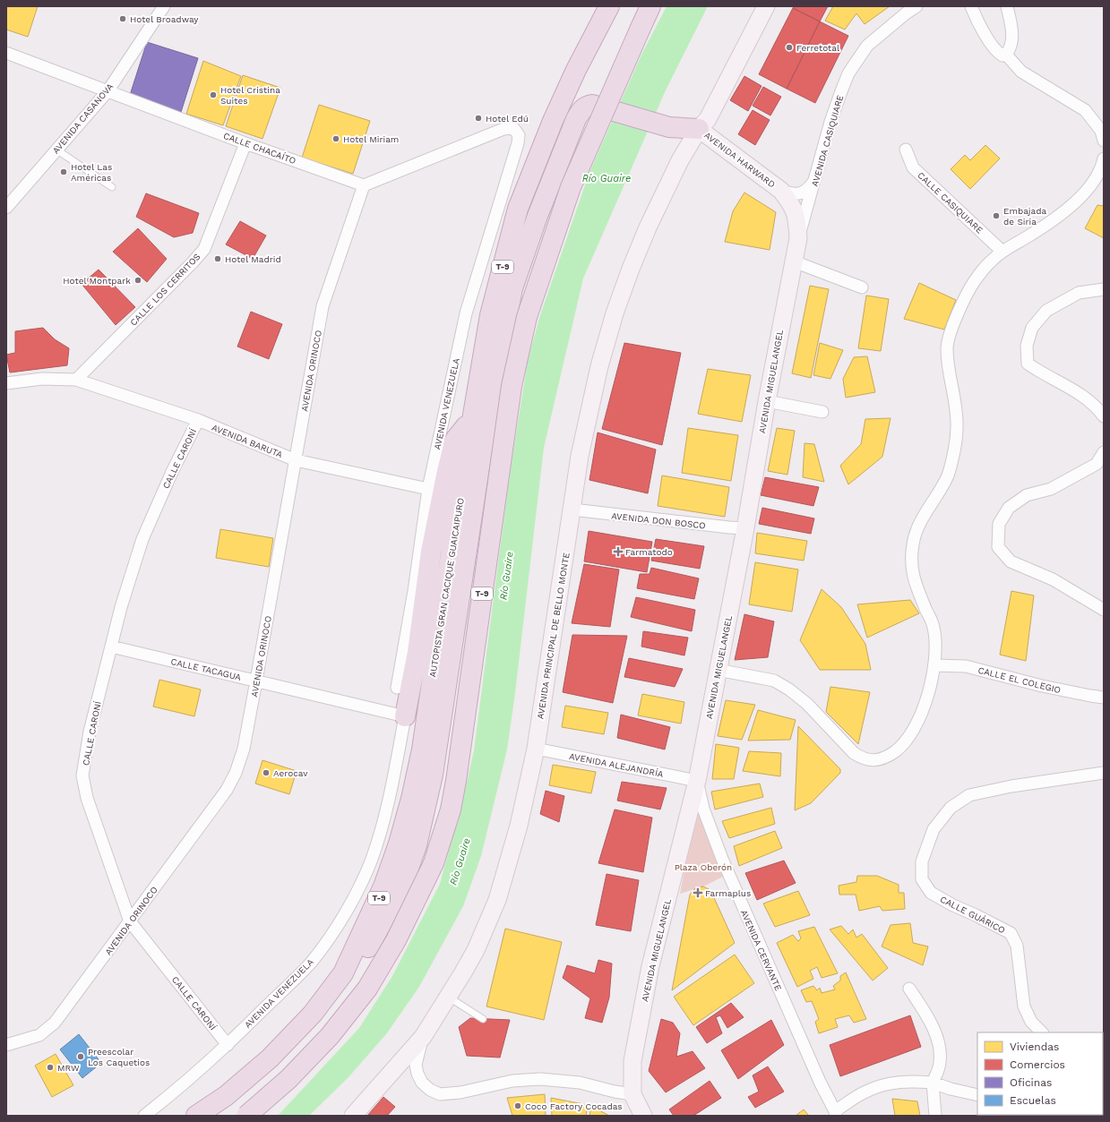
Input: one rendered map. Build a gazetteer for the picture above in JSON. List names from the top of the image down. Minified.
{"streets":{"highway":["T-9","AUTOPISTA GRAN CACIQUE GUAICAIPURO"],"street":["AVENIDA CASANOVA","AVENIDA CASIQUIARE","CALLE CHACAÍTO","AVENIDA HARWARD","CALLE CASIQUIARE","CALLE LOS CERRITOS","AVENIDA ORINOCO","AVENIDA MIGUELANGEL","AVENIDA VENEZUELA","AVENIDA BARUTA","CALLE CARONÍ","AVENIDA DON BOSCO","AVENIDA PRINCIPAL DE BELLO MONTE","CALLE TACAGUA","CALLE EL COLEGIO","AVENIDA ALEJANDRÍA","CALLE GUÁRICO","AVENIDA CERVANTE"]},"crossings":[["AVENIDA CASANOVA","CALLE CHACAÍTO"],["AVENIDA CASIQUIARE","AVENIDA HARWARD"],["AVENIDA CASIQUIARE","AVENIDA MIGUELANGEL"],["CALLE CHACAÍTO","CALLE LOS CERRITOS"],["CALLE CHACAÍTO","AVENIDA ORINOCO"],["CALLE CHACAÍTO","AVENIDA VENEZUELA"],["AVENIDA HARWARD","AVENIDA MIGUELANGEL"],["AVENIDA HARWARD","AVENIDA PRINCIPAL DE BELLO MONTE"],["CALLE LOS CERRITOS","AVENIDA BARUTA"],["AVENIDA ORINOCO","AVENIDA VENEZUELA"],["AVENIDA ORINOCO","AVENIDA BARUTA"],["AVENIDA ORINOCO","CALLE CARONÍ"],["AVENIDA ORINOCO","CALLE TACAGUA"],["AVENIDA MIGUELANGEL","AVENIDA DON BOSCO"],["AVENIDA MIGUELANGEL","AVENIDA ALEJANDRÍA"],["AVENIDA MIGUELANGEL","AVENIDA CERVANTE"],["AVENIDA VENEZUELA","AVENIDA BARUTA"],["AVENIDA VENEZUELA","CALLE CARONÍ"],["AVENIDA VENEZUELA","CALLE TACAGUA"],["AVENIDA BARUTA","CALLE CARONÍ"],["CALLE CARONÍ","CALLE TACAGUA"],["AVENIDA DON BOSCO","AVENIDA PRINCIPAL DE BELLO MONTE"],["AVENIDA PRINCIPAL DE BELLO MONTE","AVENIDA ALEJANDRÍA"],["AVENIDA ALEJANDRÍA","AVENIDA CERVANTE"]],"water":["Río Guaire"],"parks":["Plaza Oberón"],"places":{"other":["Hotel Broadway","Ferretotal","Hotel Cristina Suites","Hotel Edú","Hotel Miriam","Hotel Las Américas","Embajada de Siria","Hotel Madrid","Hotel Montpark","Aerocav","Preescolar Los Caquetios","MRW","Coco Factory Cocadas"],"health":["Farmatodo","Farmaplus"]},"legend":["Viviendas","Comercios","Oficinas","Escuelas"]}
